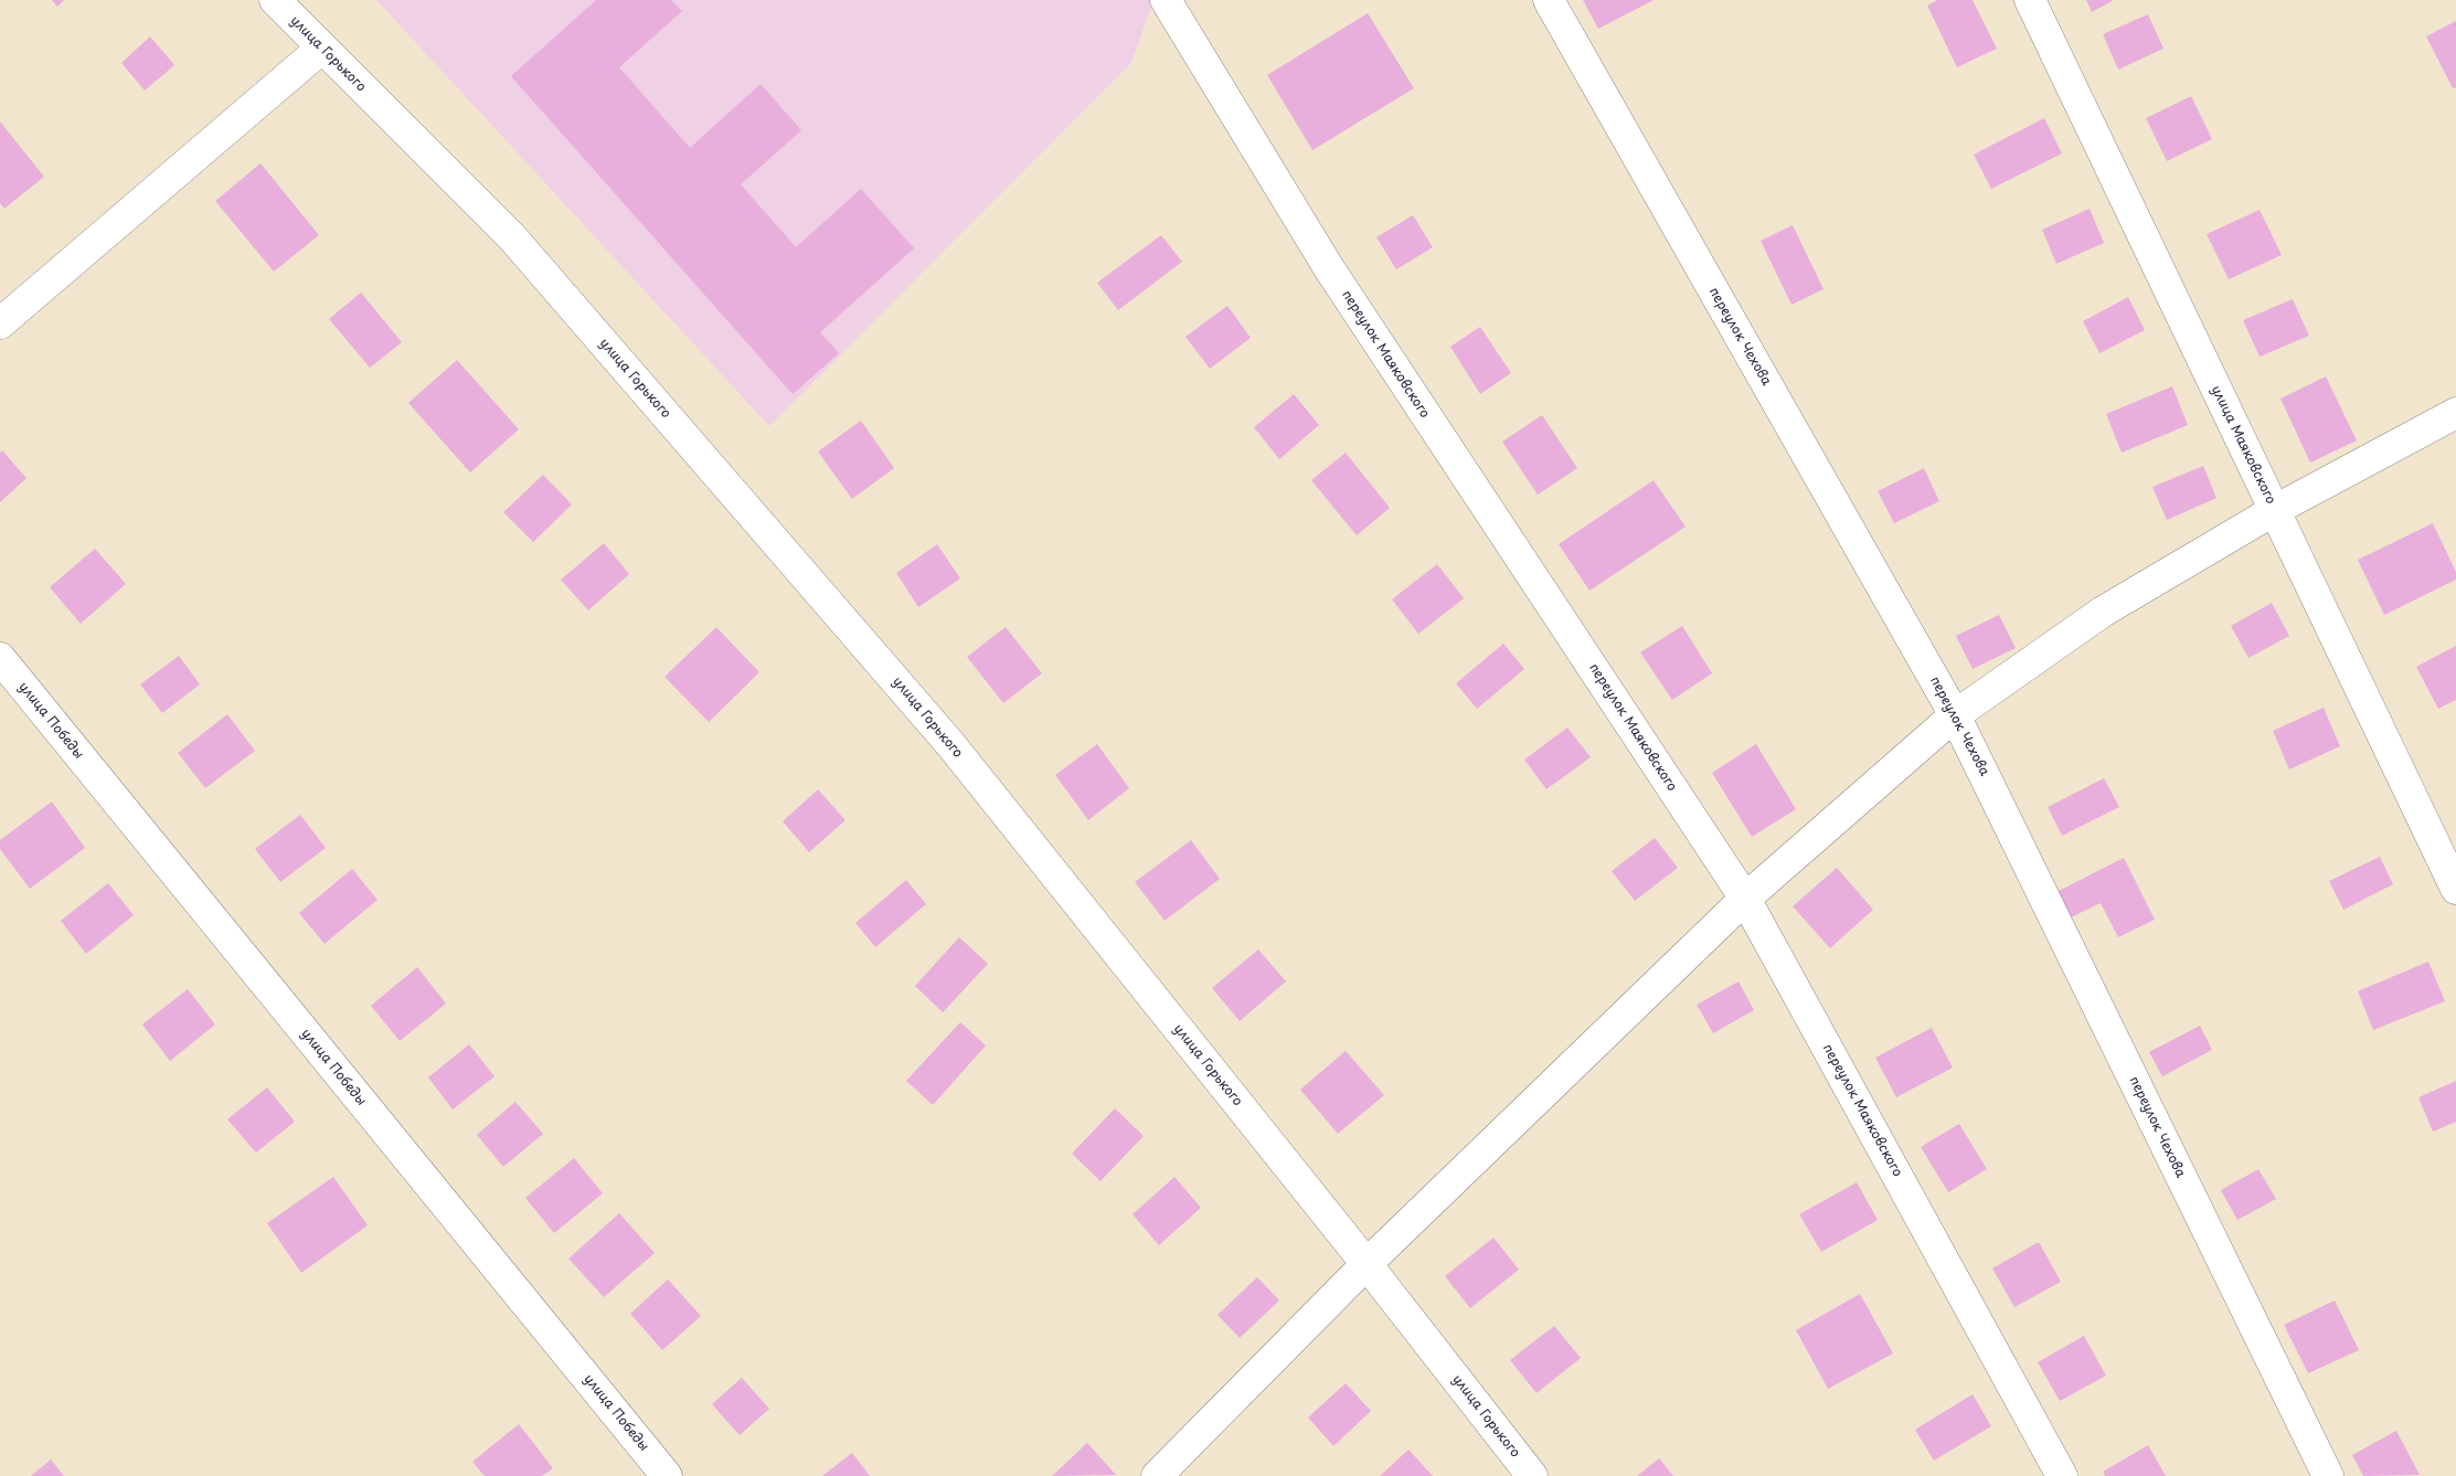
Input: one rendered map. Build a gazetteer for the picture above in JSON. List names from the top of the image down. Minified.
{"streets":{"street":["улица Горького","переулок Чехова","переулок Маяковского","улица Маяковского","улица Победы"]}}
